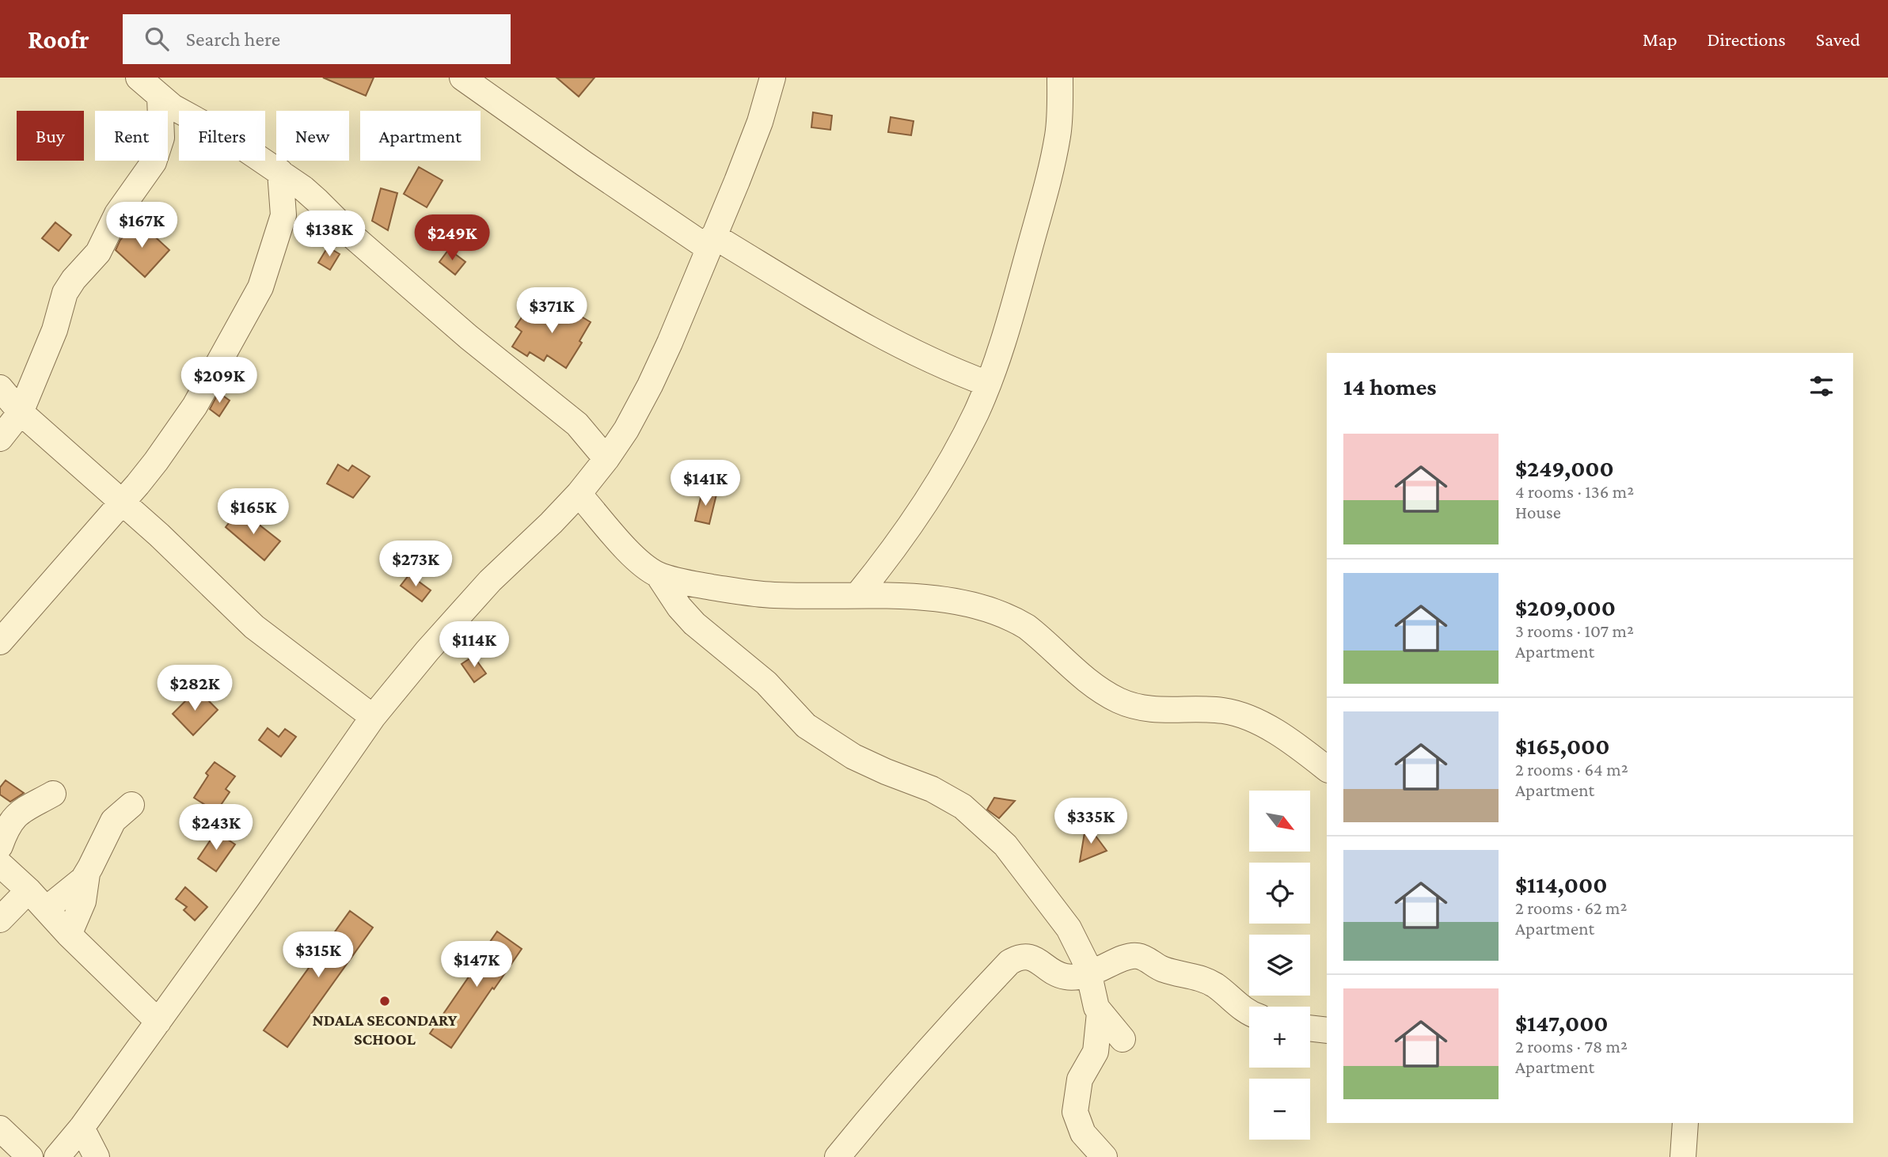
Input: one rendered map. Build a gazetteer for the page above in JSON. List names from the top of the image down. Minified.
{"places":["NDALA SECONDARY SCHOOL"],"north":"bottom right","page":{"header":"Roofr","search":"Search here","nav":["Map","Directions","Saved"],"chip":["Buy","Rent","Filters","New","Apartment"],"price":["$167K","$138K","$249K","$371K","$209K","$141K","$165K","$273K","$114K","$282K","$335K","$243K","$315K","$147K"],"heading":"14 homes","list":[{"name":"$249,000","note":"4 rooms · 136 m² · House"},{"name":"$209,000","note":"3 rooms · 107 m² · Apartment"},{"name":"$165,000","note":"2 rooms · 64 m² · Apartment"},{"name":"$114,000","note":"2 rooms · 62 m² · Apartment"},{"name":"$147,000","note":"2 rooms · 78 m² · Apartment"}],"map_buttons":["+","−"]}}
